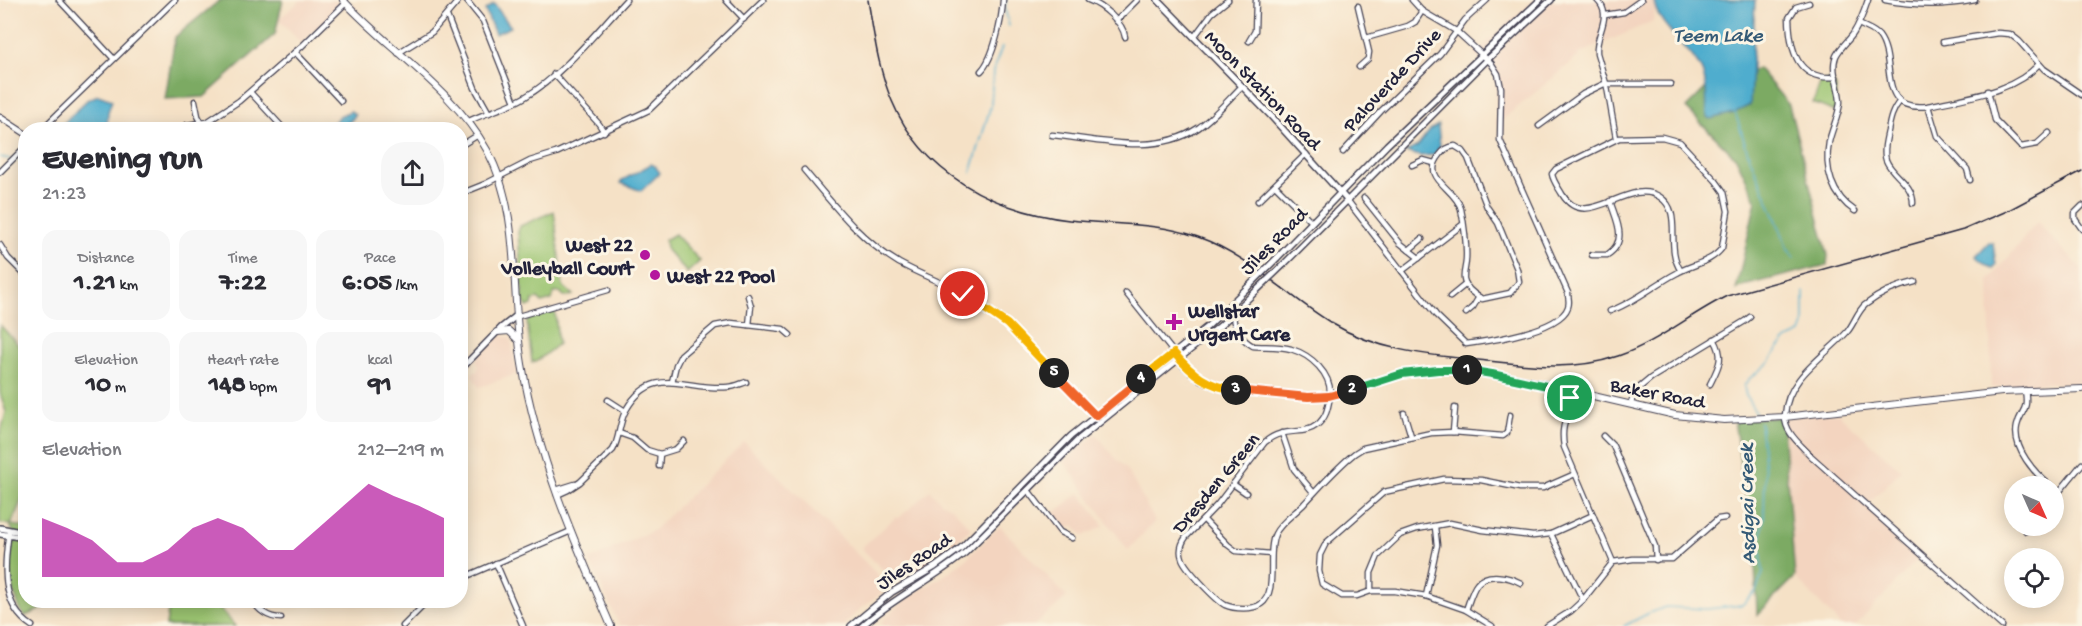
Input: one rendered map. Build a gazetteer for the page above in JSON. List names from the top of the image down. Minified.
{"streets":{"main road":["Baker Road"],"street":["Paloverde Drive","Moon Station Road","Jiles Road","Dresden Green"]},"crossings":[["Moon Station Road","Jiles Road"],["Jiles Road","Baker Road"],["Baker Road","Dresden Green"]],"water":["Teem Lake","Asdigai Creek"],"places":{"other":["West 22 Volleyball Court","West 22 Pool"],"health":["Wellstar Urgent Care"]},"north":"bottom right","page":{"heading":["Evening run","21:23"],"stats":[["Distance","1.21 km"],["Time","7:22"],["Pace","6:05 /km"],["Elevation","10 m"],["Heart rate","148 bpm"],["kcal","91"]],"pins":["1","5","4","2","3"],"chart":["Elevation","212–219 m"]}}
